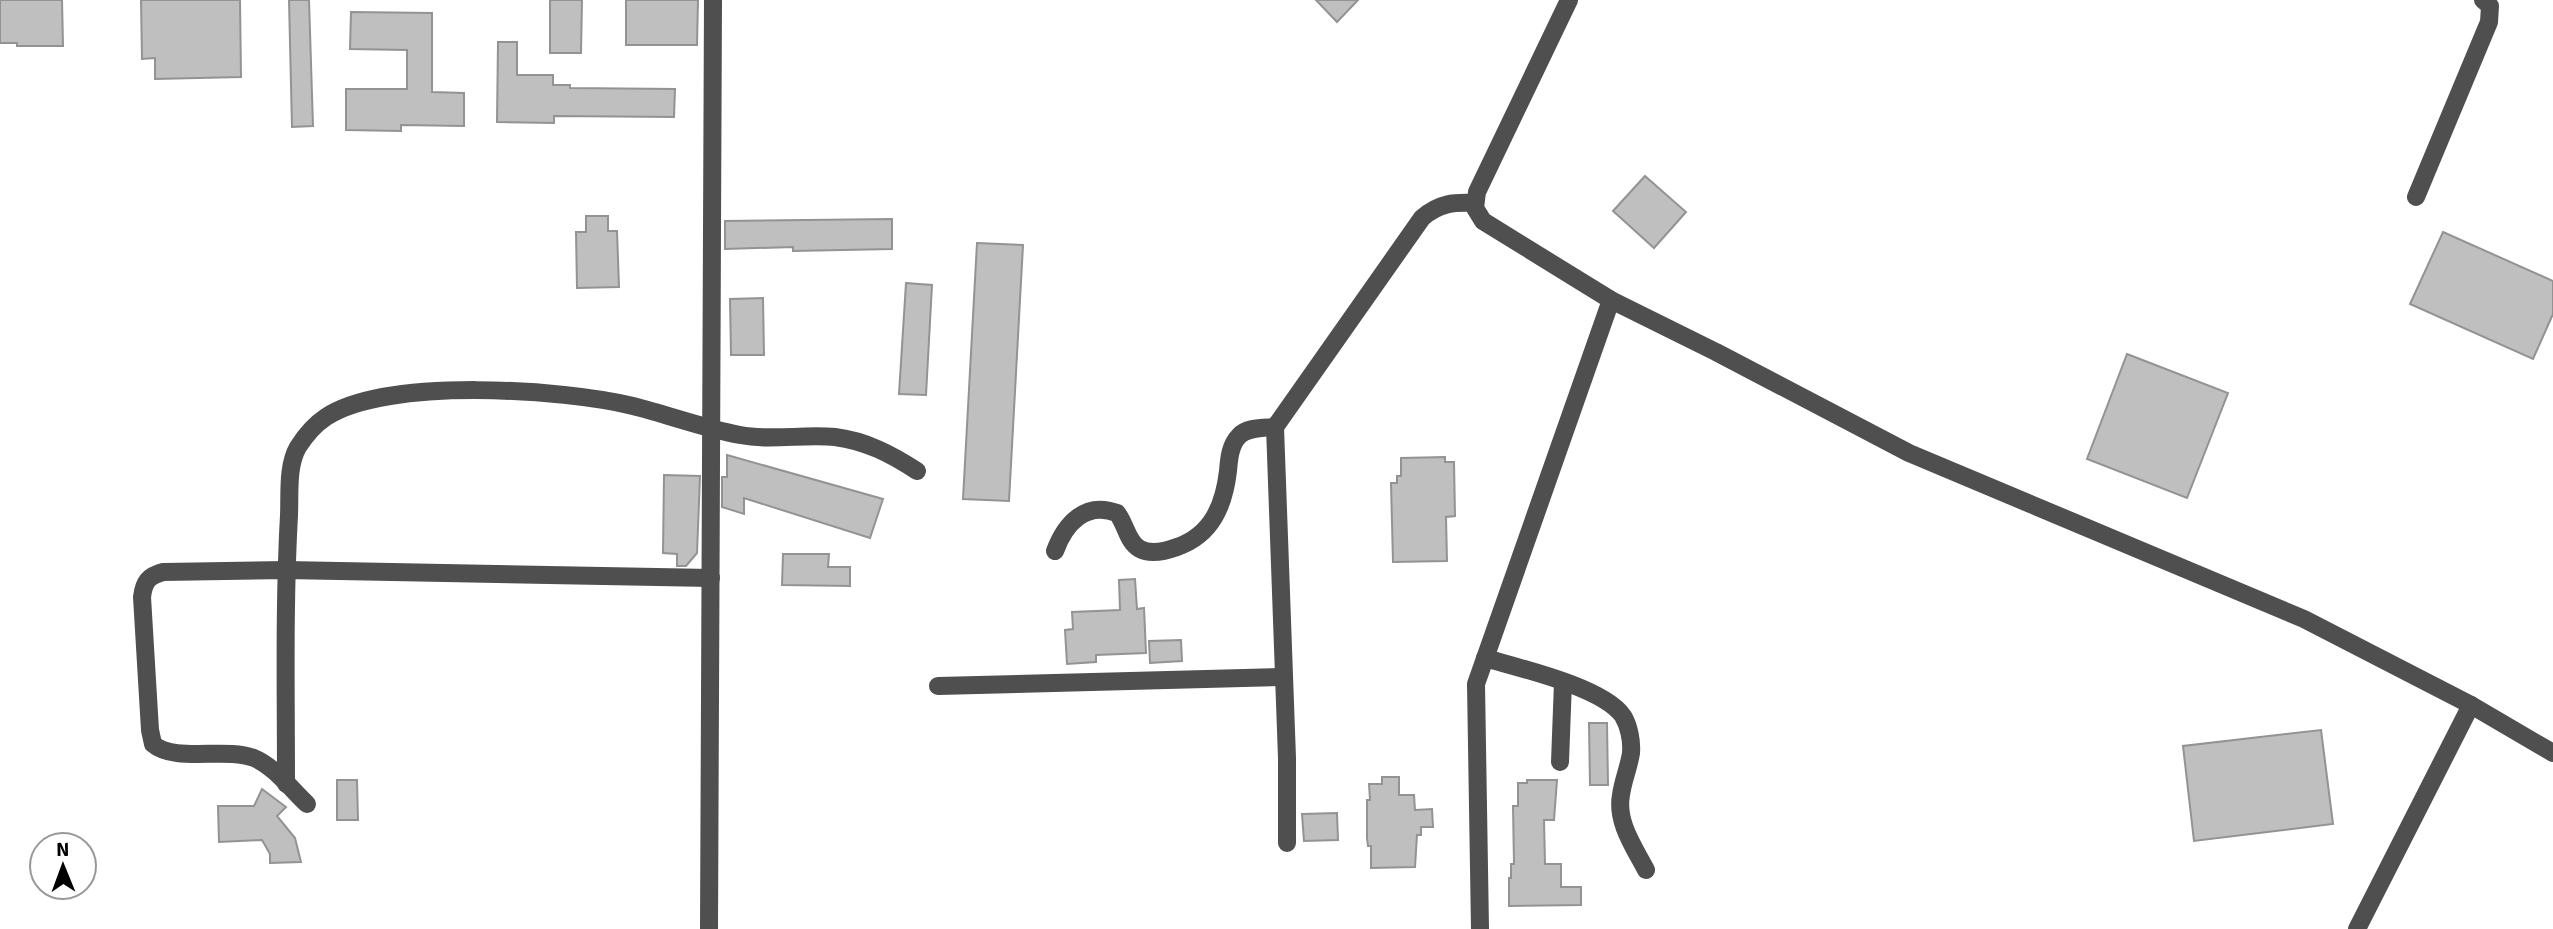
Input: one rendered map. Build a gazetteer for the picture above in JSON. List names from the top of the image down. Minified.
{"north":"top"}
